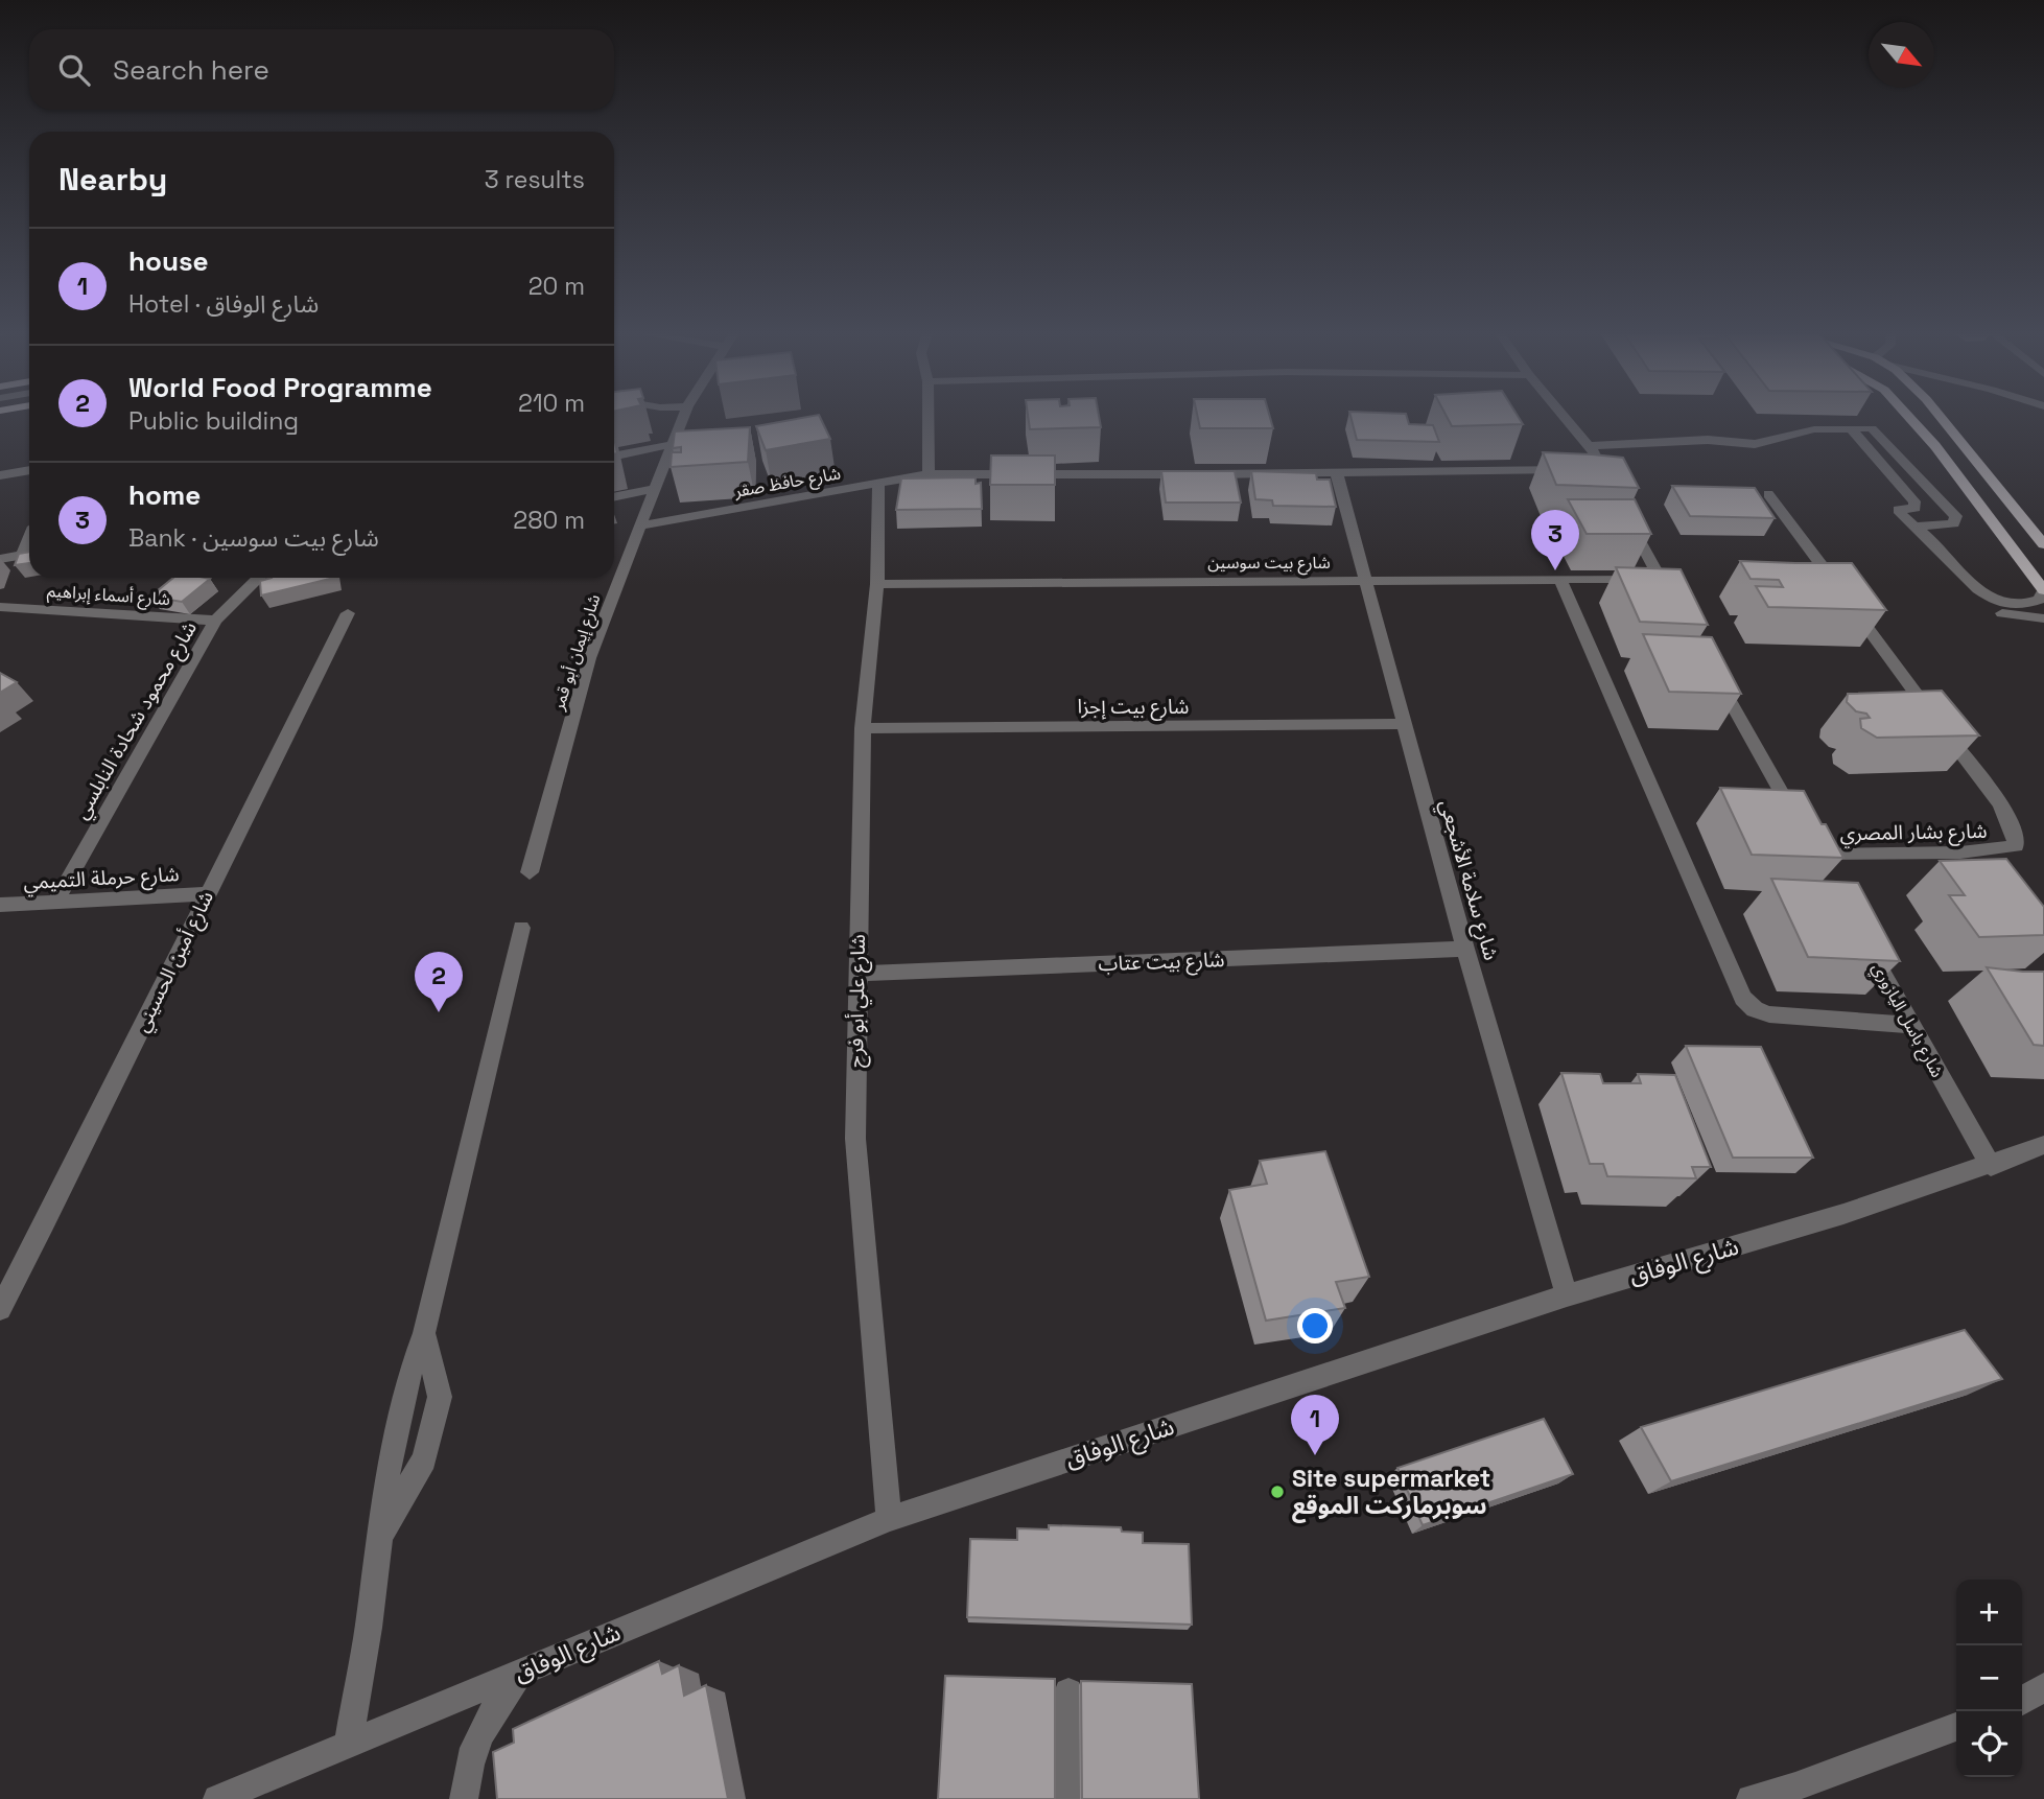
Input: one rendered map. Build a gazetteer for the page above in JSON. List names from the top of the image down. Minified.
{"streets":{"street":["شارع حافظ صقر","شارع بيت سوسين","شارع أسماء إبراهيم","شارع إيمان أبو قمر","شارع بيت إجزا","شارع محمود شحادة النابلسي","شارع بشار المصري","شارع حرملة التميمي","شارع سلامة الأشجعي","شارع أمين الحسيني","شارع بيت عتاب","شارع علي أبو فرح","شارع باسل اليازوري","شارع الوفاق"]},"crossings":[["شارع حافظ صقر","شارع إيمان أبو قمر"],["شارع حافظ صقر","شارع سلامة الأشجعي"],["شارع حافظ صقر","شارع علي أبو فرح"],["شارع بيت سوسين","شارع سلامة الأشجعي"],["شارع بيت سوسين","شارع علي أبو فرح"],["شارع أسماء إبراهيم","شارع محمود شحادة النابلسي"],["شارع بيت إجزا","شارع سلامة الأشجعي"],["شارع بيت إجزا","شارع علي أبو فرح"],["شارع محمود شحادة النابلسي","شارع حرملة التميمي"],["شارع حرملة التميمي","شارع أمين الحسيني"],["شارع سلامة الأشجعي","شارع بيت عتاب"],["شارع سلامة الأشجعي","شارع الوفاق"],["شارع بيت عتاب","شارع علي أبو فرح"],["شارع علي أبو فرح","شارع الوفاق"],["شارع باسل اليازوري","شارع الوفاق"]],"places":["Site supermarket سوبرماركت الموقع"],"north":"bottom right","page":{"search":"Search here","heading":["Nearby","3 results"],"list":[{"mark":"1","name":"house","note":"Hotel · شارع الوفاق","value":"20 m"},{"mark":"2","name":"World Food Programme","note":"Public building","value":"210 m"},{"mark":"3","name":"home","note":"Bank · شارع بيت سوسين","value":"280 m"}],"pins":["3","2","1"],"map_buttons":["+","−"]}}
